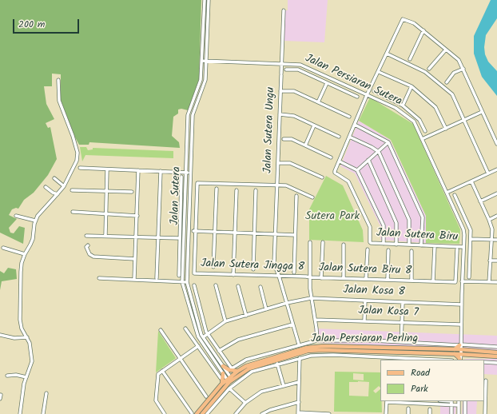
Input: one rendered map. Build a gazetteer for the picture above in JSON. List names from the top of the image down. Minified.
{"streets":{"main road":["Jalan Persiaran Perling"],"street":["Jalan Persiaran Sutera","Jalan Sutera Ungu","Jalan Sutera","Jalan Sutera Biru","Jalan Sutera Jingga 8","Jalan Sutera Biru 8","Jalan Kosa 8","Jalan Kosa 7"]},"crossings":[["Jalan Persiaran Sutera","Jalan Sutera Ungu"],["Jalan Persiaran Sutera","Jalan Sutera"],["Jalan Persiaran Sutera","Jalan Sutera Biru"],["Jalan Persiaran Sutera","Jalan Kosa 8"],["Jalan Persiaran Sutera","Jalan Kosa 7"],["Jalan Persiaran Sutera","Jalan Persiaran Perling"],["Jalan Sutera Ungu","Jalan Sutera Jingga 8"],["Jalan Sutera Ungu","Jalan Kosa 8"],["Jalan Sutera","Jalan Sutera Jingga 8"],["Jalan Sutera","Jalan Persiaran Perling"],["Jalan Sutera Jingga 8","Jalan Sutera Biru 8"]],"parks":["Sutera Park"],"legend":["Road","Park"],"scale_bar":"200 m"}
